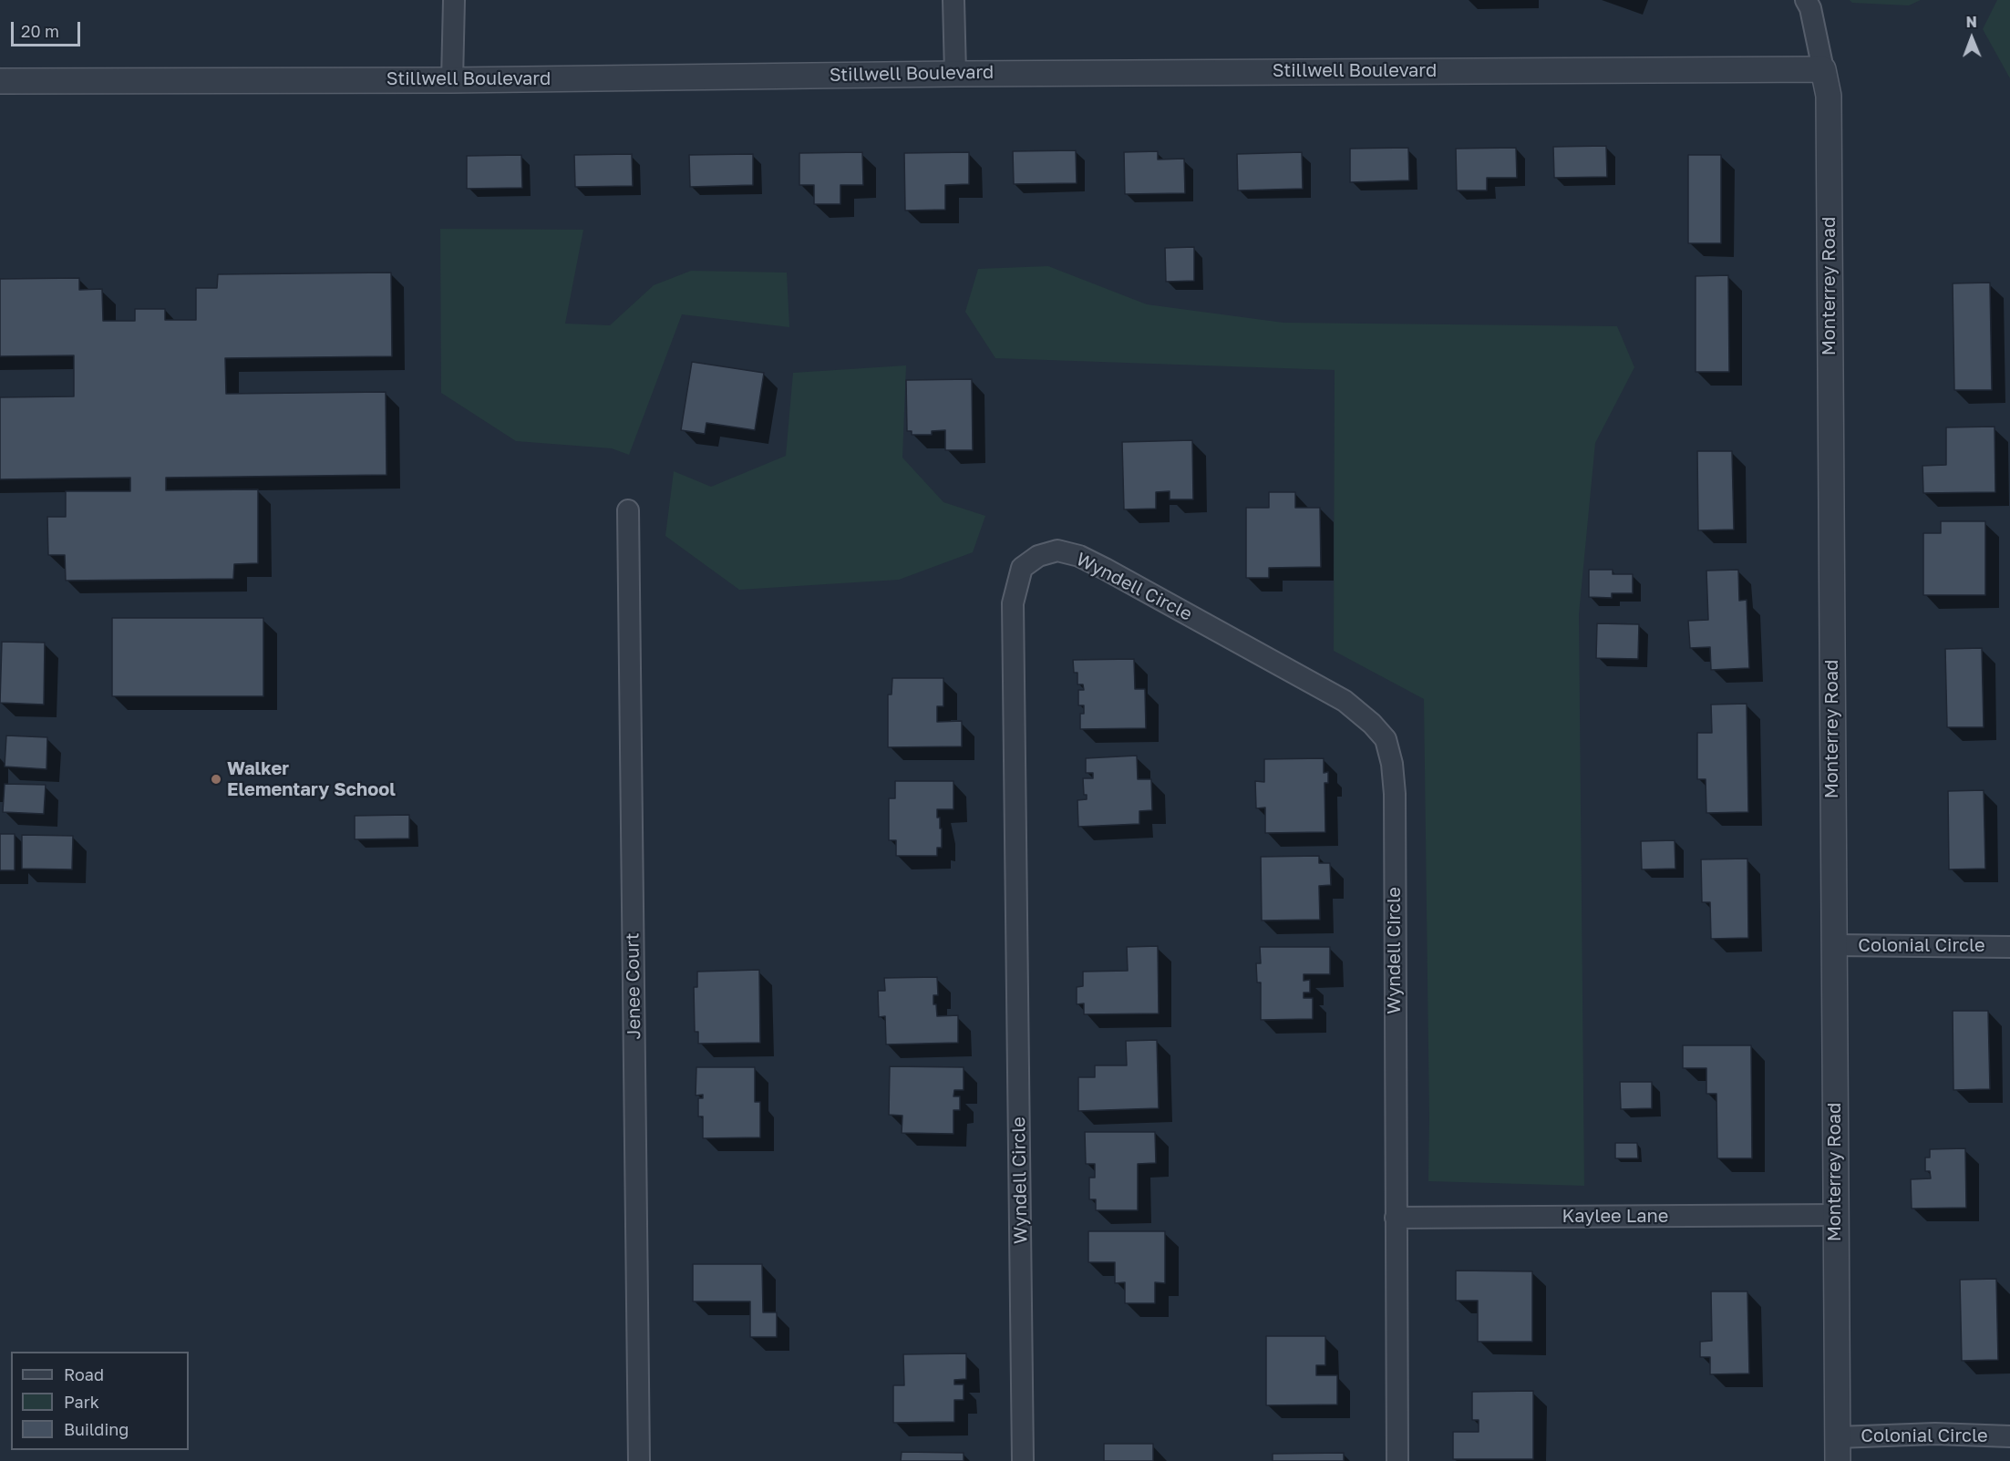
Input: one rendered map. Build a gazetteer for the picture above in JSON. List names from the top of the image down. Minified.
{"streets":{"street":["Stillwell Boulevard","Monterrey Road","Wyndell Circle","Colonial Circle","Jenee Court","Kaylee Lane"]},"crossings":[["Stillwell Boulevard","Monterrey Road"],["Monterrey Road","Colonial Circle"],["Monterrey Road","Kaylee Lane"],["Wyndell Circle","Kaylee Lane"]],"places":["Walker Elementary School"],"legend":["Road","Park","Building"],"scale_bar":"20 m","north":"top"}
